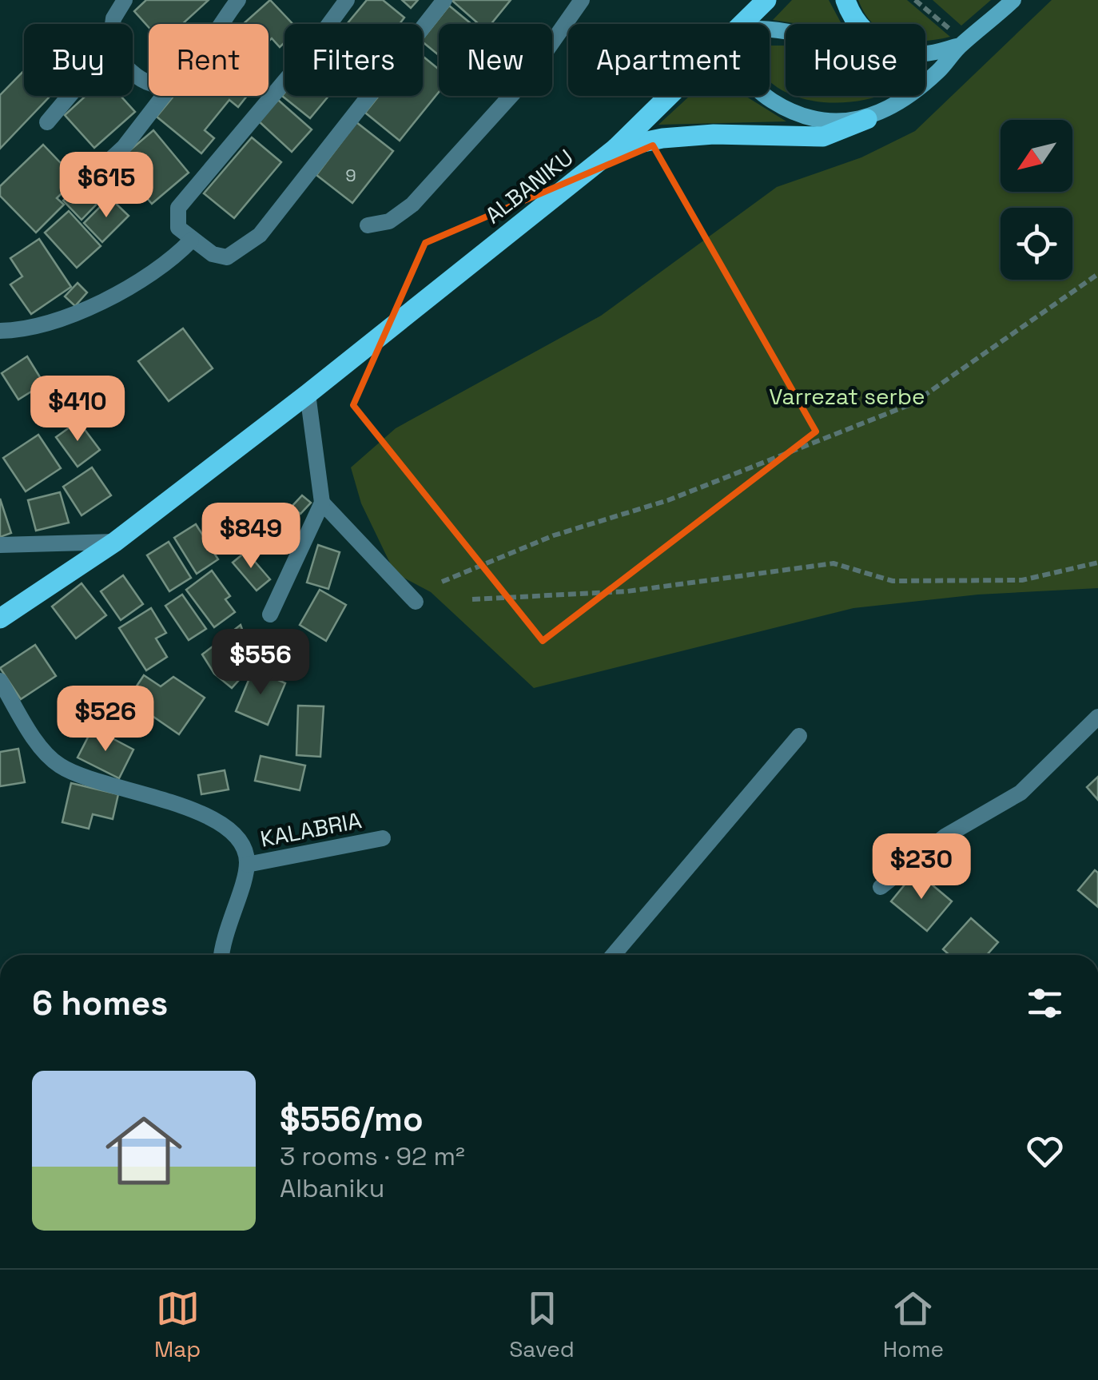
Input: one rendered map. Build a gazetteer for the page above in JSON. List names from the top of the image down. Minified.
{"streets":{"main road":["ALBANIKU"],"street":["KALABRIA"]},"parks":["Varrezat serbe"],"house_numbers":["9"],"north":"bottom left","page":{"chip":["Buy","Rent","Filters","New","Apartment","House"],"price":["$615","$410","$849","$556","$526","$230"],"heading":"6 homes","list":[{"name":"$556/mo","note":"3 rooms · 92 m² · Albaniku"}],"tabs":["Map","Saved","Home"]}}
